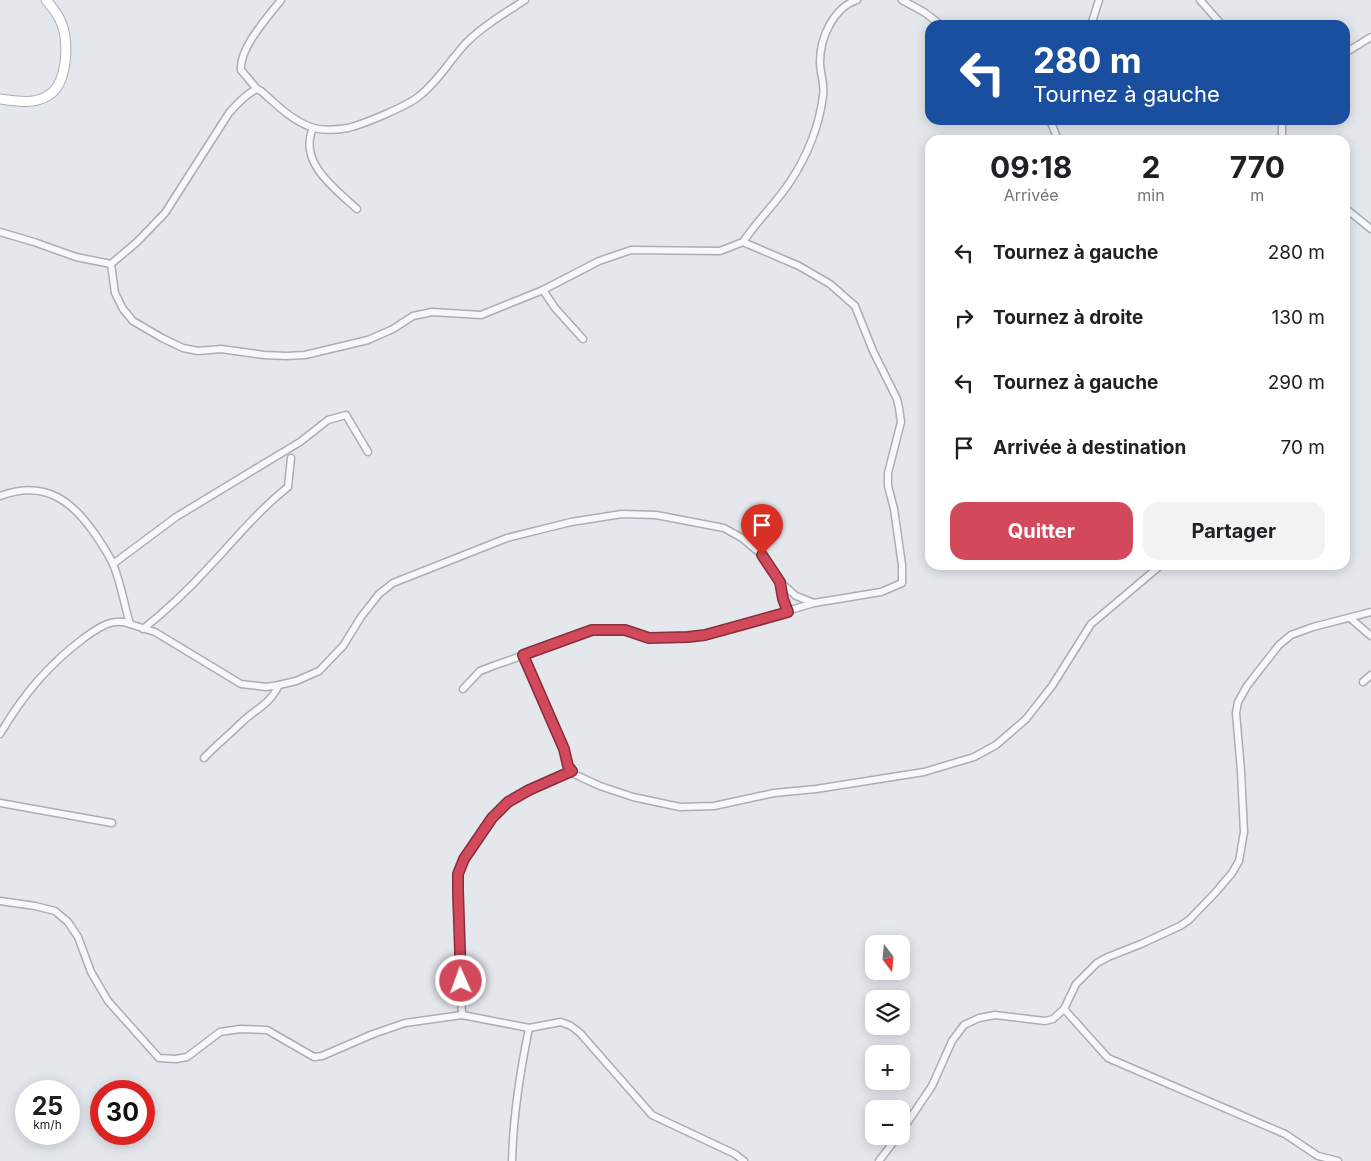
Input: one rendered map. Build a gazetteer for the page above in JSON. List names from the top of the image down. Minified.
{"north":"bottom","page":{"turn":["280 m","Tournez à gauche"],"eta":["09:18","Arrivée","2","min","770","m"],"list":[{"name":"Tournez à gauche","value":"280 m"},{"name":"Tournez à droite","value":"130 m"},{"name":"Tournez à gauche","value":"290 m"},{"name":"Arrivée à destination","value":"70 m"}],"buttons":["Quitter","Partager"],"map_buttons":["+","−"],"speed":"25 km/h","limit":"30"}}
